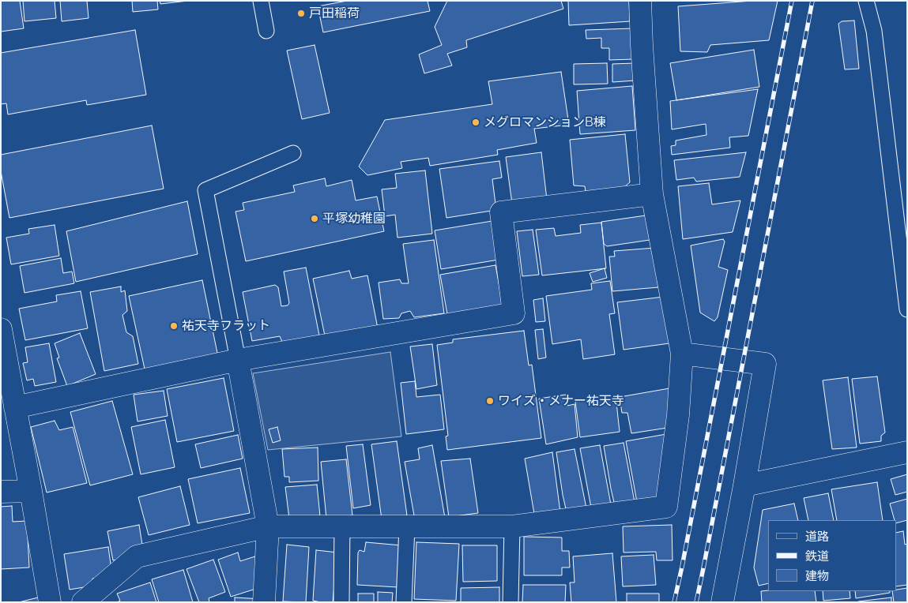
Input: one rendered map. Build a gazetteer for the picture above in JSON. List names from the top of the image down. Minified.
{"places":["戸田稲荷","メグロマンションB棟","平塚幼稚園","祐天寺フラット","ワイズ・メナー祐天寺"],"legend":["道路","鉄道","建物"]}
